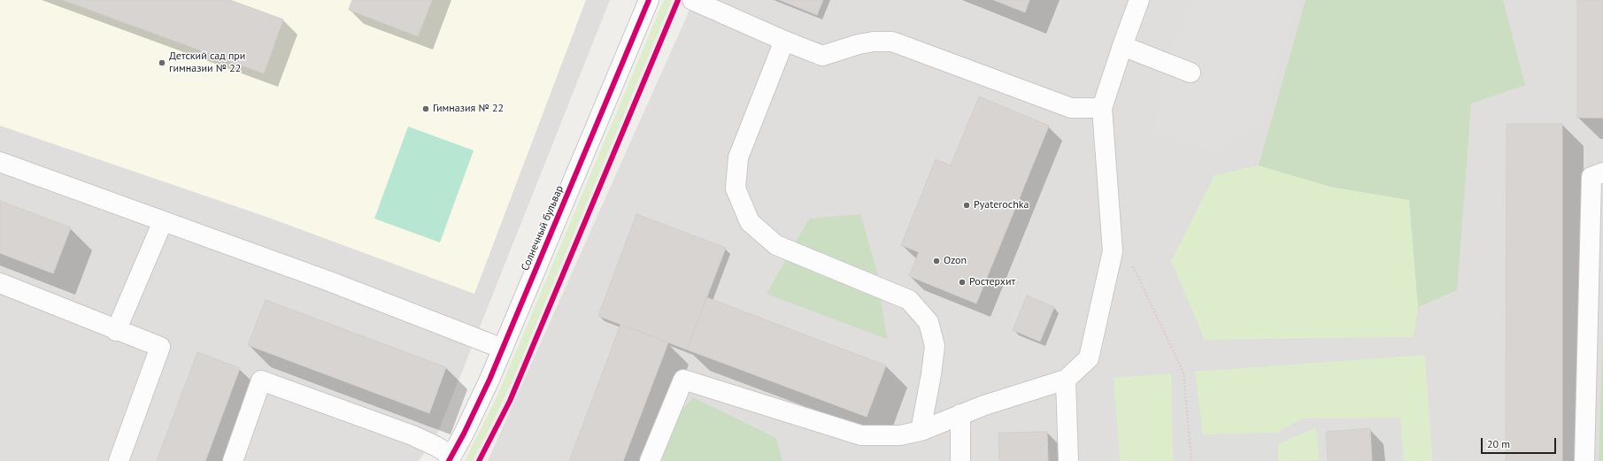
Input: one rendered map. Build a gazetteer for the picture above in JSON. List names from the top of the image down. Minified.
{"streets":{"street":["Солнечный бульвар"]},"places":["Детский сад при гимназии № 22","Гимназия № 22","Pyaterochka","Ozon","Ростерхит"],"scale_bar":"20 m"}
